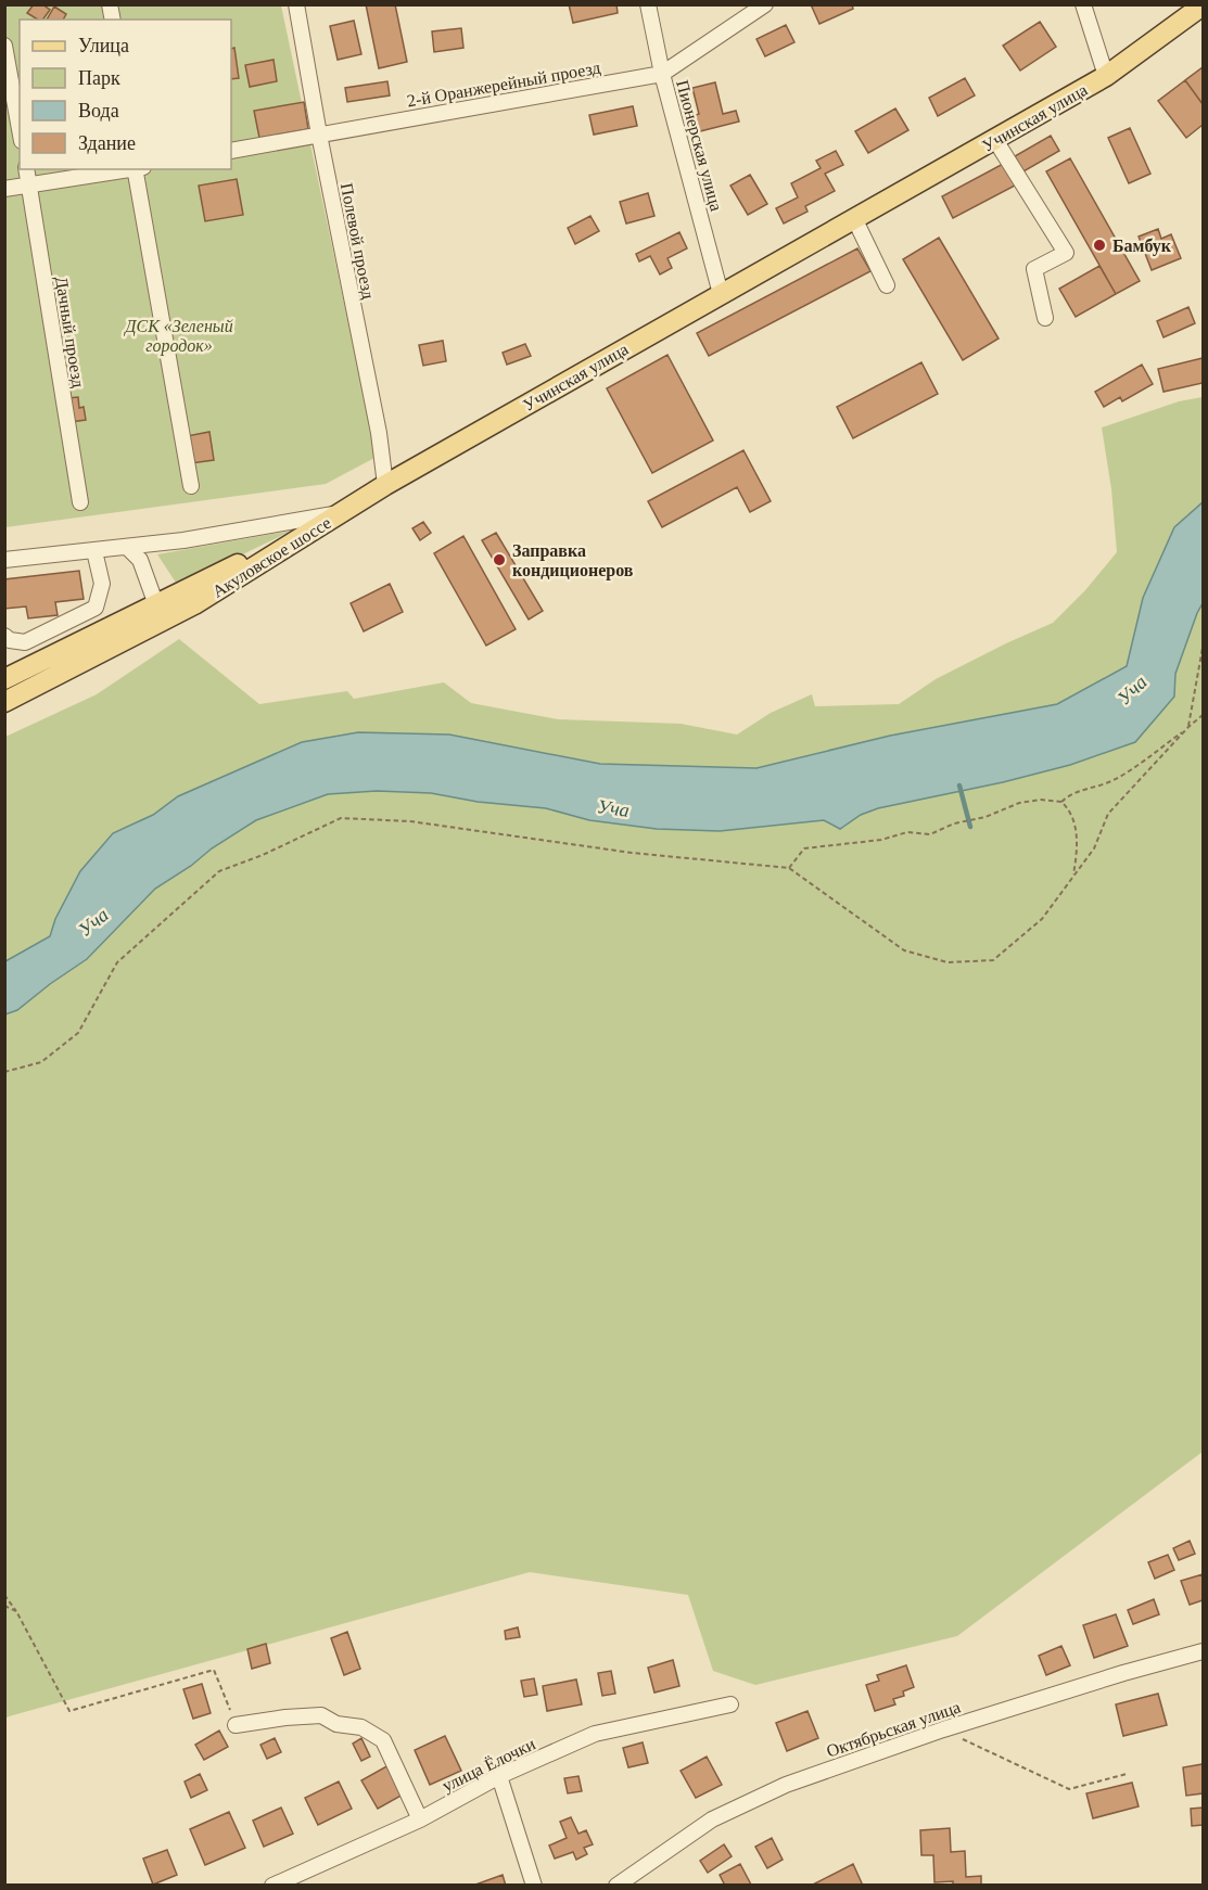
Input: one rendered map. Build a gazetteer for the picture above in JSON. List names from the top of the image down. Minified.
{"streets":{"main road":["Учинская улица","Акуловское шоссе"],"street":["2-й Оранжерейный проезд","Пионерская улица","Полевой проезд","Дачный проезд","Октябрьская улица","улица Ёлочки"]},"crossings":[["2-й Оранжерейный проезд","Пионерская улица"],["2-й Оранжерейный проезд","Полевой проезд"],["Учинская улица","Пионерская улица"],["Учинская улица","Полевой проезд"],["Учинская улица","Акуловское шоссе"]],"water":["Уча"],"parks":["ДСК «Зеленый городок»"],"places":["Бамбук","Заправка кондиционеров"],"legend":["Улица","Парк","Вода","Здание"]}
